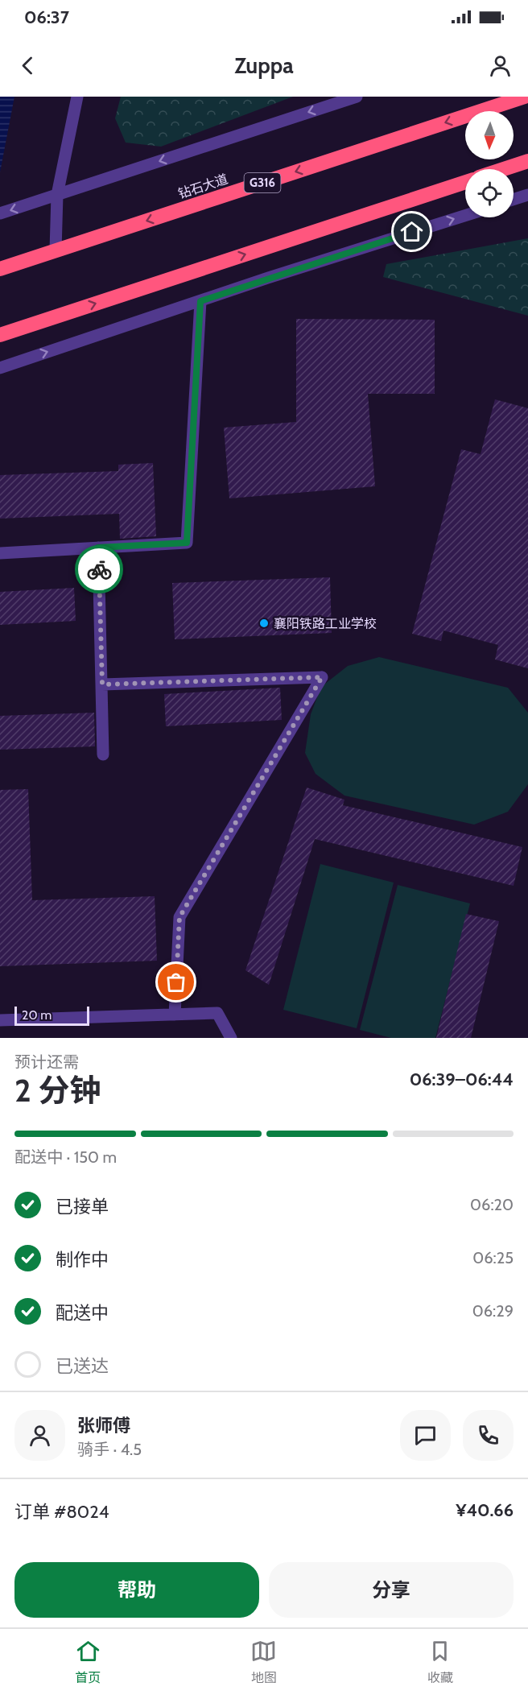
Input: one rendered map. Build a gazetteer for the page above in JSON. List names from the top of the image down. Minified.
{"streets":{"highway":["G316","钻石大道"]},"places":["襄阳铁路工业学校"],"scale_bar":"20 m","north":"bottom","page":{"status":"06:37","header":"Zuppa","scale":"20 m","heading":["2 分钟","预计还需","06:39–06:44"],"panel":["张师傅","骑手 · 4.5","订单 #8024","¥40.66"],"bar":"配送中 · 150 m","list":[["已接单","06:20"],["制作中","06:25"],["配送中","06:29"],"已送达"],"buttons":["帮助","分享"],"tabs":["首页","地图","收藏"]}}
